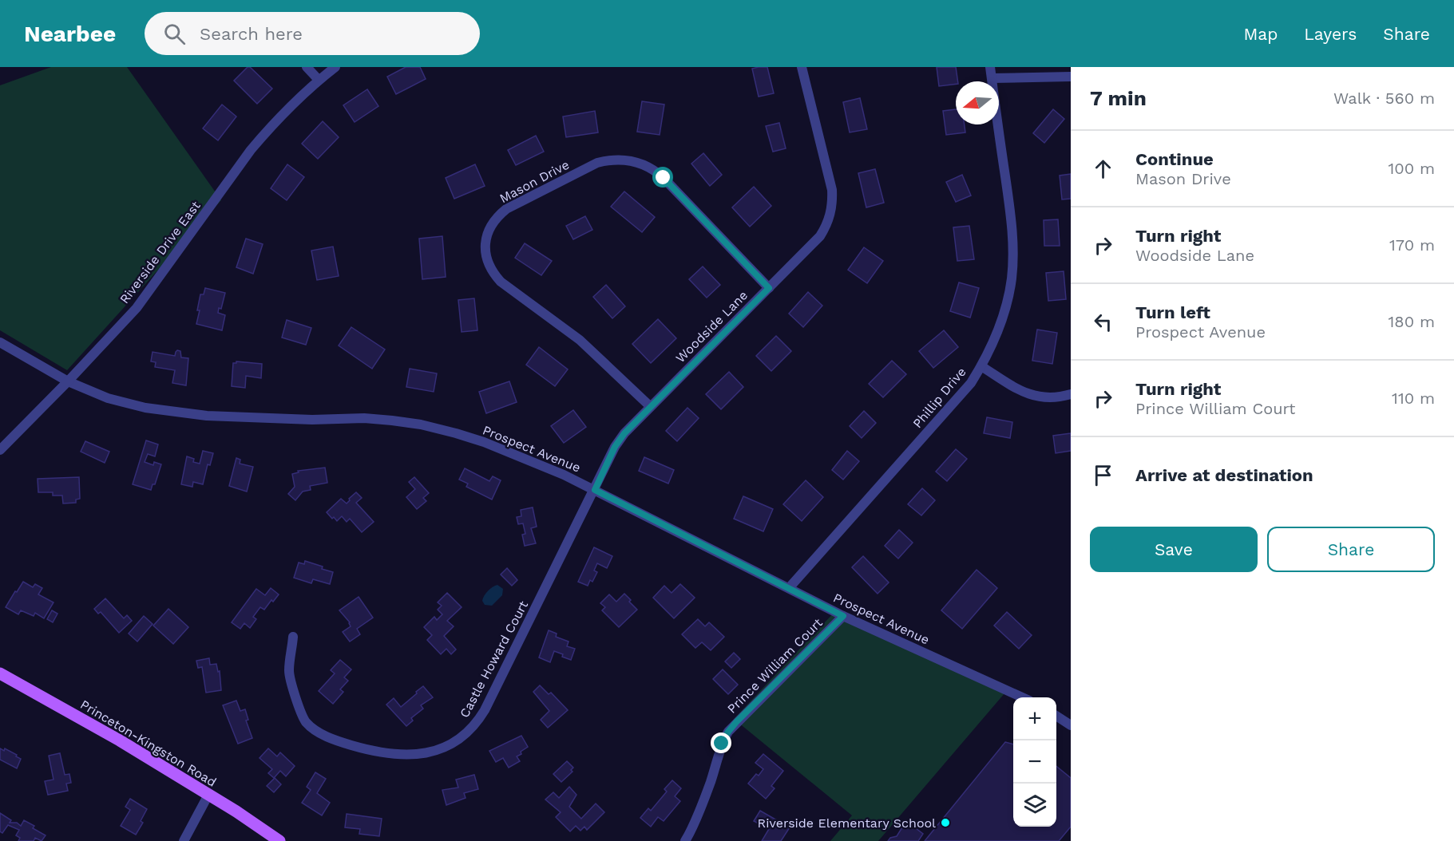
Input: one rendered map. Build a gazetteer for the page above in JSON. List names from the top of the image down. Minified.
{"streets":{"main road":["Princeton-Kingston Road"],"street":["Mason Drive","Riverside Drive East","Woodside Lane","Phillip Drive","Prospect Avenue","Castle Howard Court","Prince William Court"]},"crossings":[["Mason Drive","Woodside Lane"],["Riverside Drive East","Prospect Avenue"],["Woodside Lane","Prospect Avenue"],["Woodside Lane","Castle Howard Court"],["Phillip Drive","Prospect Avenue"],["Prospect Avenue","Castle Howard Court"],["Prospect Avenue","Prince William Court"]],"places":["Riverside Elementary School"],"north":"left","page":{"header":"Nearbee","search":"Search here","nav":["Map","Layers","Share"],"heading":["7 min","Walk · 560 m"],"list":[["Continue","Mason Drive","100 m"],["Turn right","Woodside Lane","170 m"],["Turn left","Prospect Avenue","180 m"],["Turn right","Prince William Court","110 m"],"Arrive at destination"],"buttons":["Save","Share"],"map_buttons":["+","−"]}}
